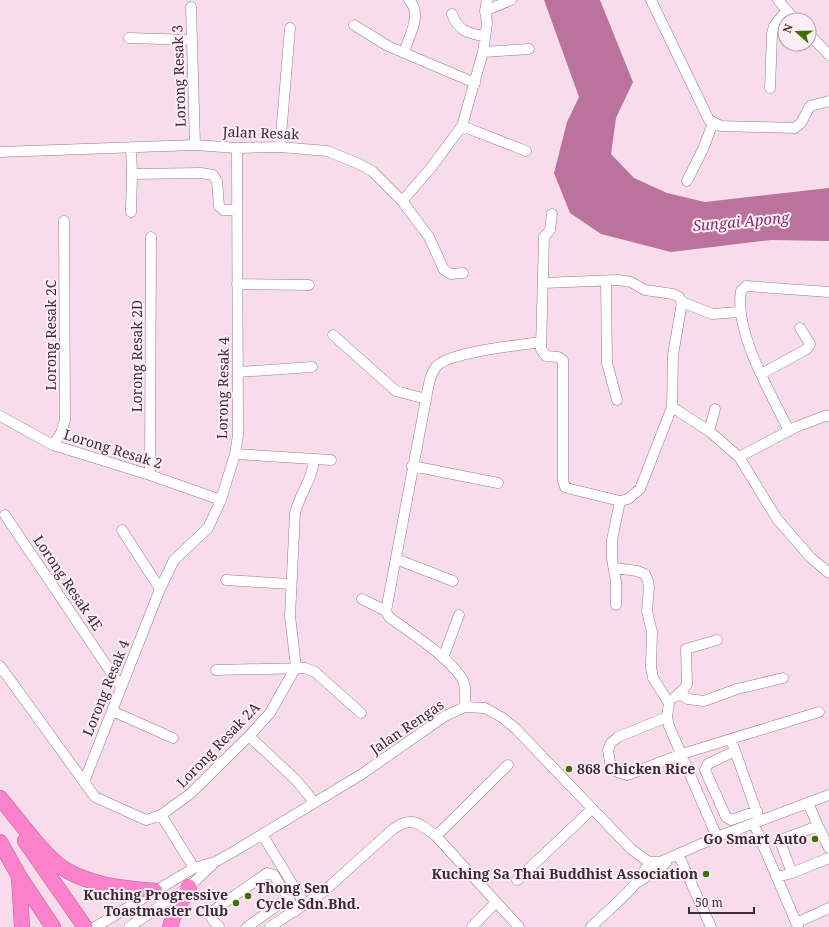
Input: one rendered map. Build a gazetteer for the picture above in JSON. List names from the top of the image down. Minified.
{"streets":{"street":["Lorong Resak 3","Jalan Resak","Lorong Resak 2C","Lorong Resak 2D","Lorong Resak 4","Lorong Resak 2","Lorong Resak 4E","Jalan Rengas","Lorong Resak 2A"]},"crossings":[["Lorong Resak 3","Jalan Resak"],["Jalan Resak","Lorong Resak 4"],["Lorong Resak 2C","Lorong Resak 2"],["Lorong Resak 2D","Lorong Resak 2"],["Lorong Resak 4","Lorong Resak 2"],["Lorong Resak 4","Lorong Resak 4E"],["Lorong Resak 4","Lorong Resak 2A"]],"water":["Sungai Apong"],"places":["868 Chicken Rice","Go Smart Auto","Kuching Sa Thai Buddhist Association","Thong Sen Cycle Sdn.Bhd.","Kuching Progressive Toastmaster Club"],"scale_bar":"50 m","north":"left"}
